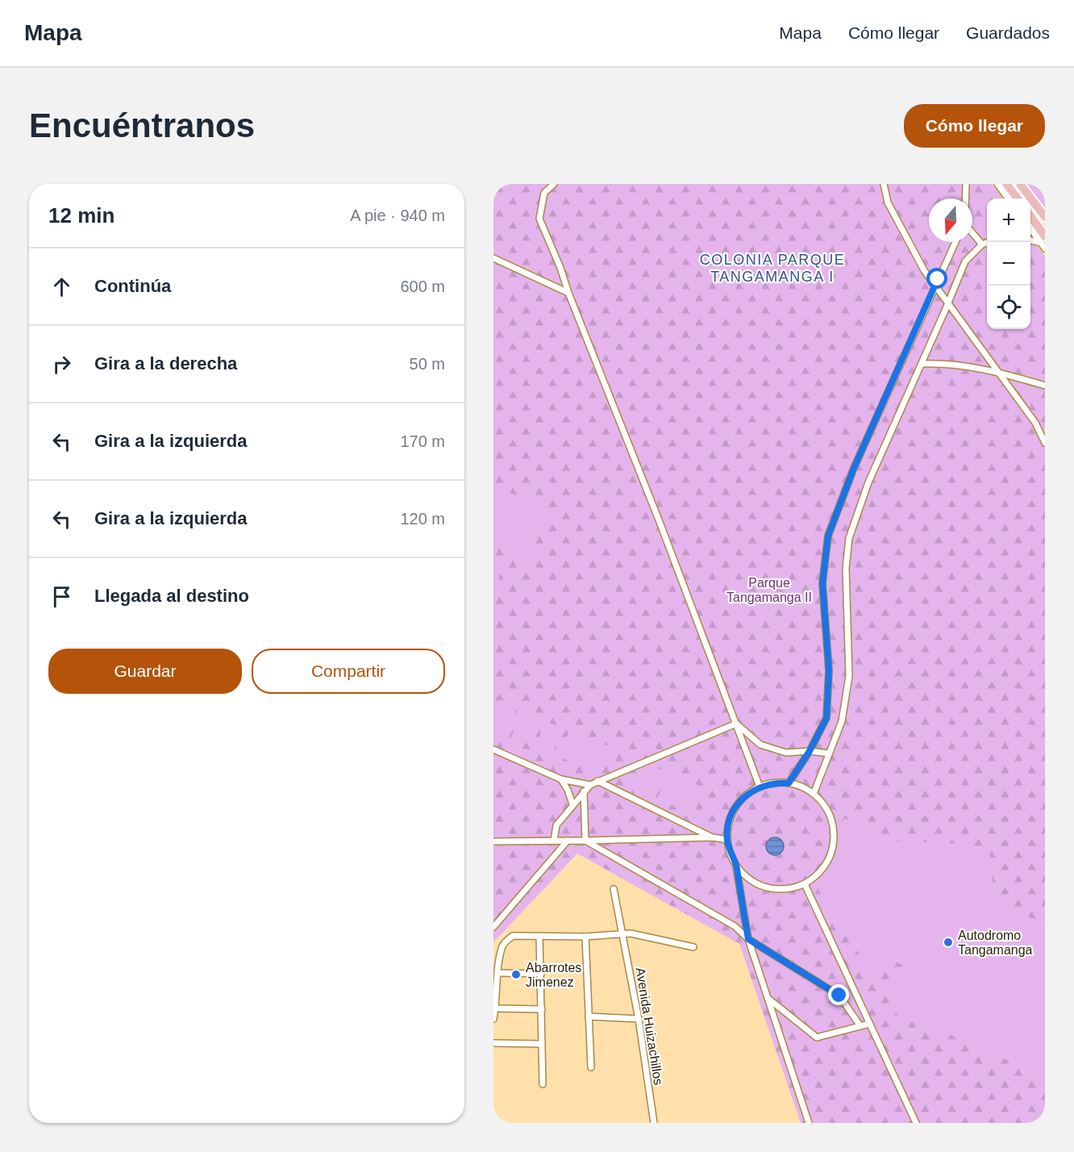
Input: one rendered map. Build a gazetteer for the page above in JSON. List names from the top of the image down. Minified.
{"streets":{"street":["Avenida Huizachillos"]},"districts":["COLONIA PARQUE TANGAMANGA I"],"parks":["Parque Tangamanga II"],"places":["Autodromo Tangamanga","Abarrotes Jimenez"],"north":"bottom","page":{"header":"Mapa","nav":["Mapa","Cómo llegar","Guardados"],"buttons":["Cómo llegar",["Guardar","Compartir"]],"title":"Encuéntranos","heading":["12 min","A pie · 940 m"],"map_buttons":["+","−"],"list":[["Continúa","600 m"],["Gira a la derecha","50 m"],["Gira a la izquierda","170 m"],["Gira a la izquierda","120 m"],"Llegada al destino"]}}
